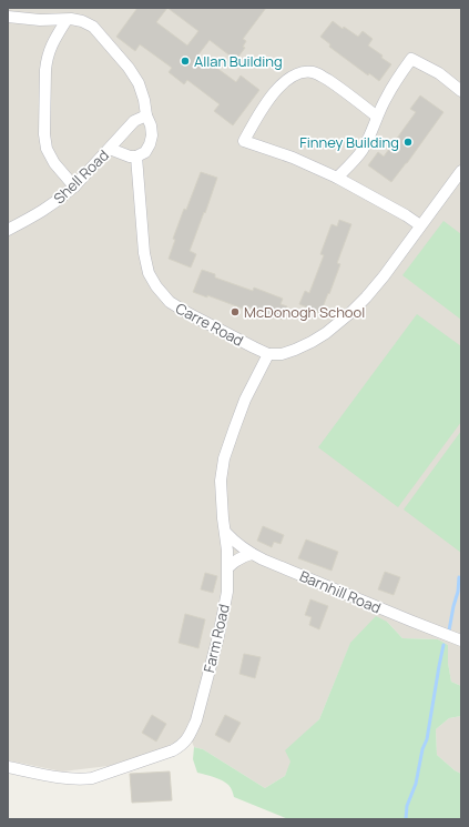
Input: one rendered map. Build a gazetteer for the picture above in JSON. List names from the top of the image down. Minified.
{"streets":{"street":["Shell Road","Carre Road","Barnhill Road","Farm Road"]},"crossings":[["Carre Road","Farm Road"],["Barnhill Road","Farm Road"]],"places":["Allan Building","Finney Building","McDonogh School"]}
